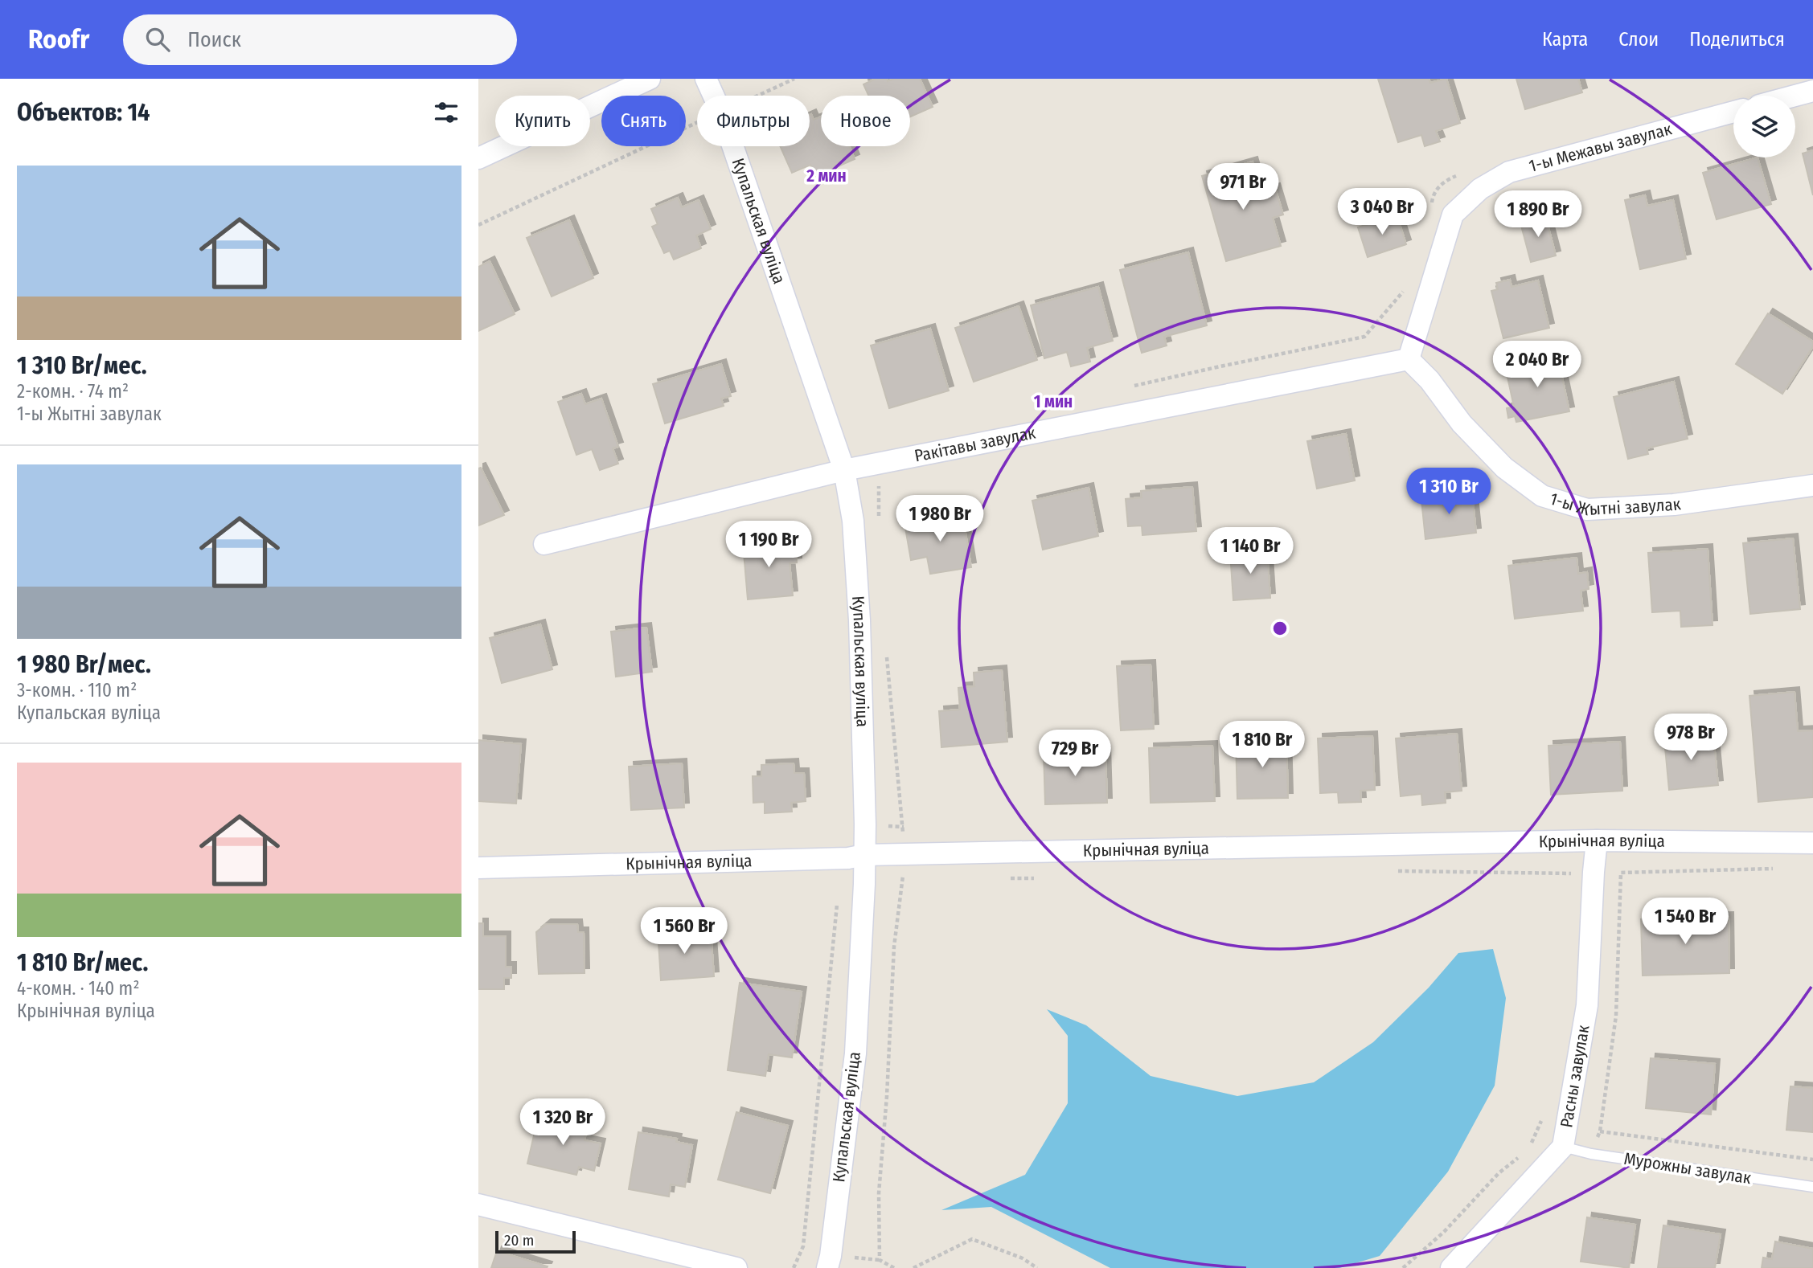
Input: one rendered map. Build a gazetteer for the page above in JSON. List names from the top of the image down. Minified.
{"streets":{"street":["1-ы Межавы завулак","Купальская вуліца","Ракітавы завулак","1-ы Жытні завулак","Крынічная вуліца","Расны завулак"],"lane":["Мурожны завулак"]},"crossings":[["1-ы Межавы завулак","Ракітавы завулак"],["1-ы Межавы завулак","1-ы Жытні завулак"],["Купальская вуліца","Ракітавы завулак"],["Купальская вуліца","Крынічная вуліца"],["Ракітавы завулак","1-ы Жытні завулак"],["Крынічная вуліца","Расны завулак"],["Расны завулак","Мурожны завулак"]],"scale_bar":"20 m","page":{"header":"Roofr","search":"Поиск","nav":["Карта","Слои","Поделиться"],"heading":"Объектов: 14","chip":["Купить","Снять","Фильтры","Новое"],"list":[{"name":"1 310 Br/мес.","note":"2-комн. · 74 m² · 1-ы Жытні завулак"},{"name":"1 980 Br/мес.","note":"3-комн. · 110 m² · Купальская вуліца"},{"name":"1 810 Br/мес.","note":"4-комн. · 140 m² · Крынічная вуліца"}],"price":["971 Br","3 040 Br","1 890 Br","2 040 Br","1 310 Br","1 980 Br","1 190 Br","1 140 Br","978 Br","1 810 Br","729 Br","1 540 Br","1 560 Br","1 320 Br"],"scale":"20 m"},"rings":["2 мин","1 мин"]}
